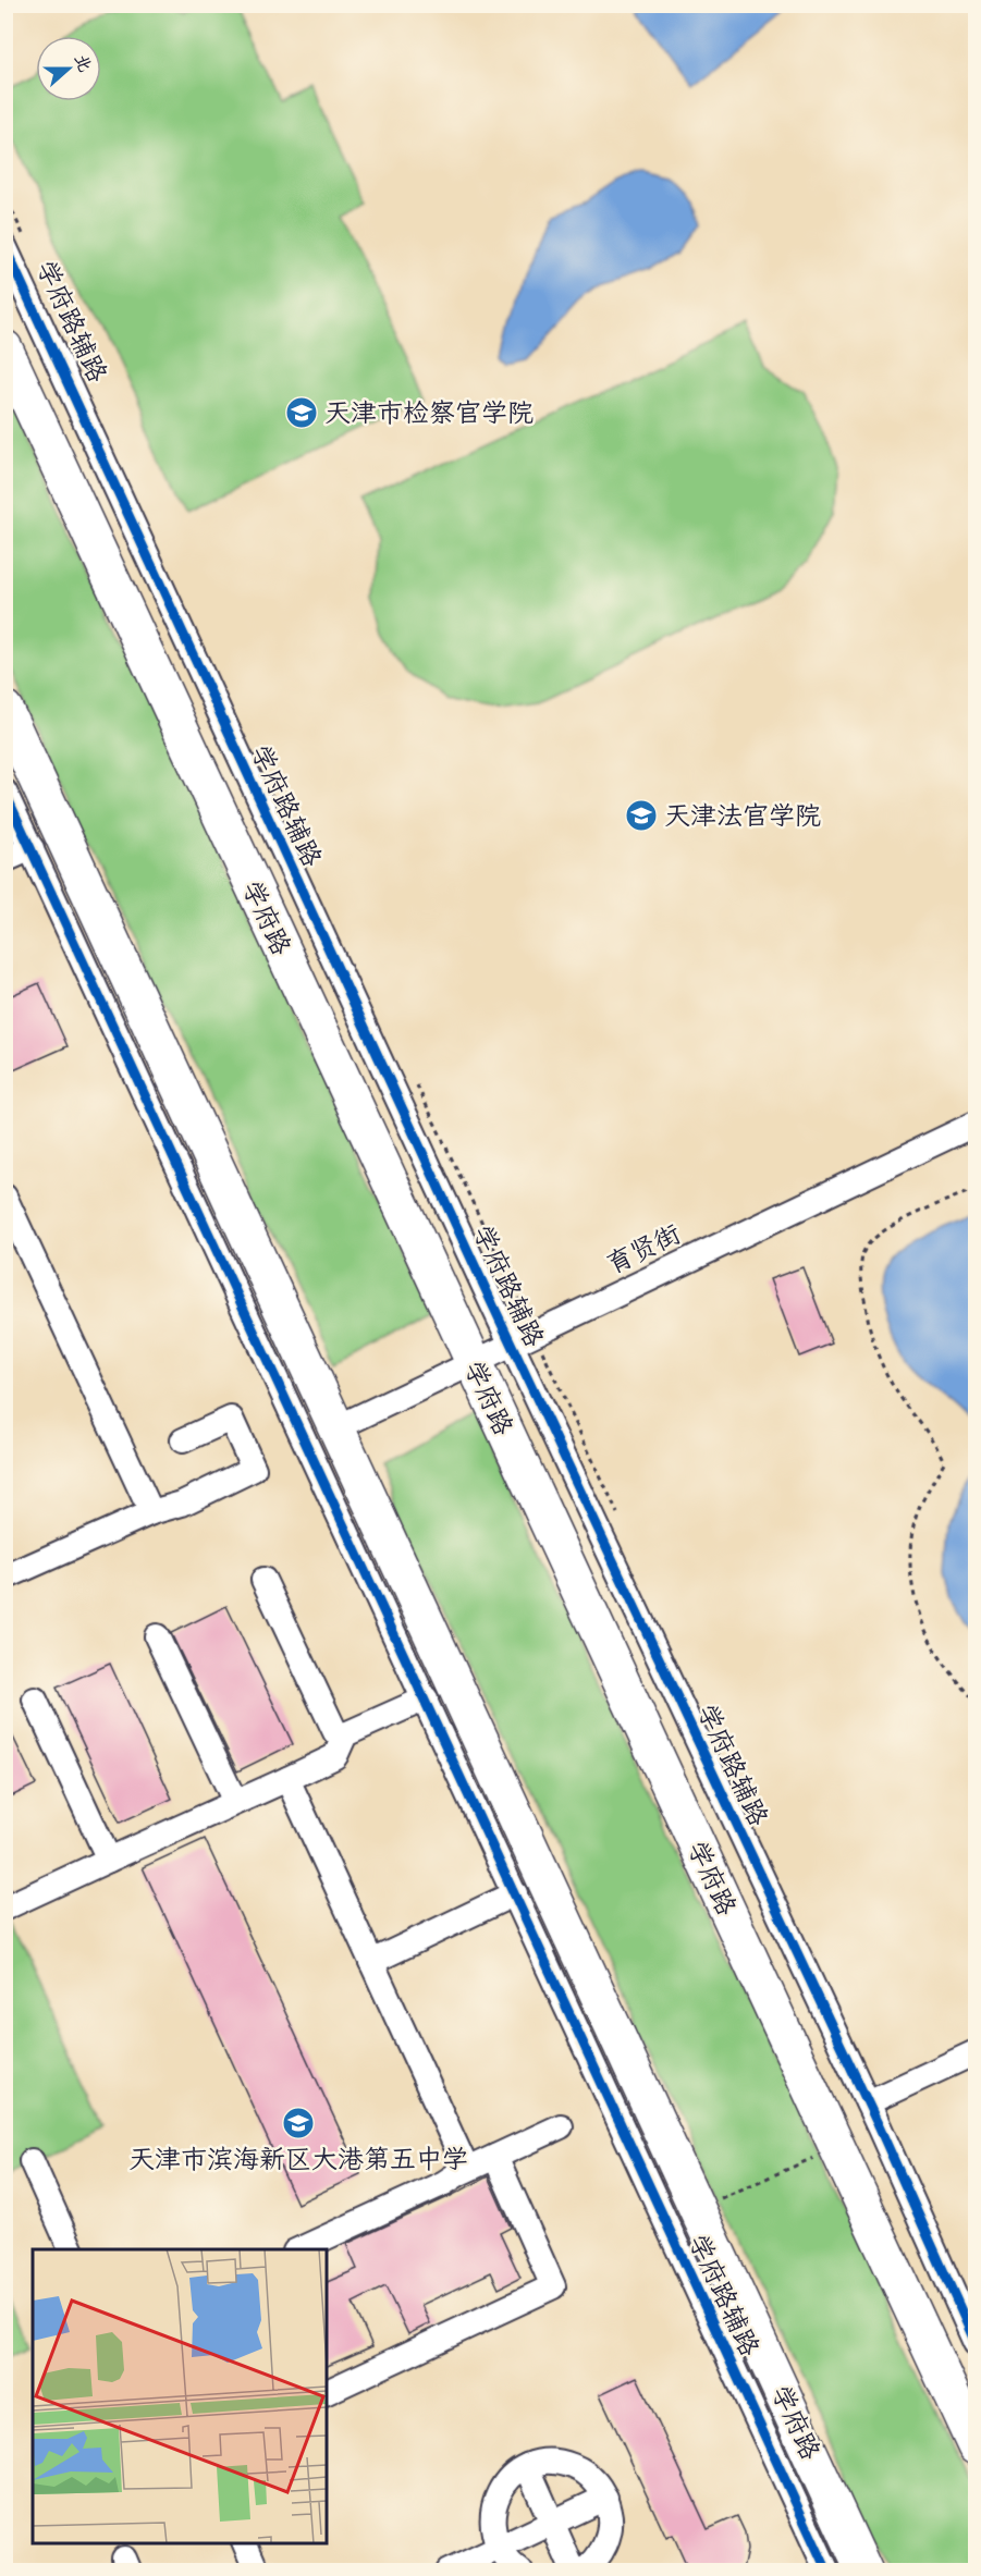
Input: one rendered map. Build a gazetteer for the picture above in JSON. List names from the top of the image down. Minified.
{"streets":{"highway":["学府路"],"street":["学府路辅路","育贤街"]},"crossings":[["学府路辅路","育贤街"],["学府路","育贤街"]],"places":{"school or university":["天津市检察官学院","天津法官学院","天津市滨海新区大港第五中学"]},"north":"right"}
